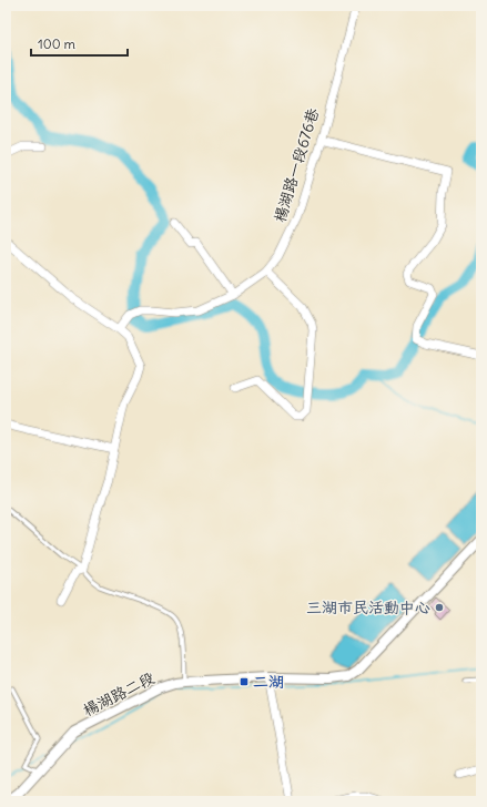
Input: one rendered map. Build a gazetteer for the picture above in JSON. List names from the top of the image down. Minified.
{"streets":{"street":["楊湖路一段676巷","楊湖路二段"]},"places":{"other":["三湖市民活動中心"],"transit":["二湖"]},"scale_bar":"100 m"}
